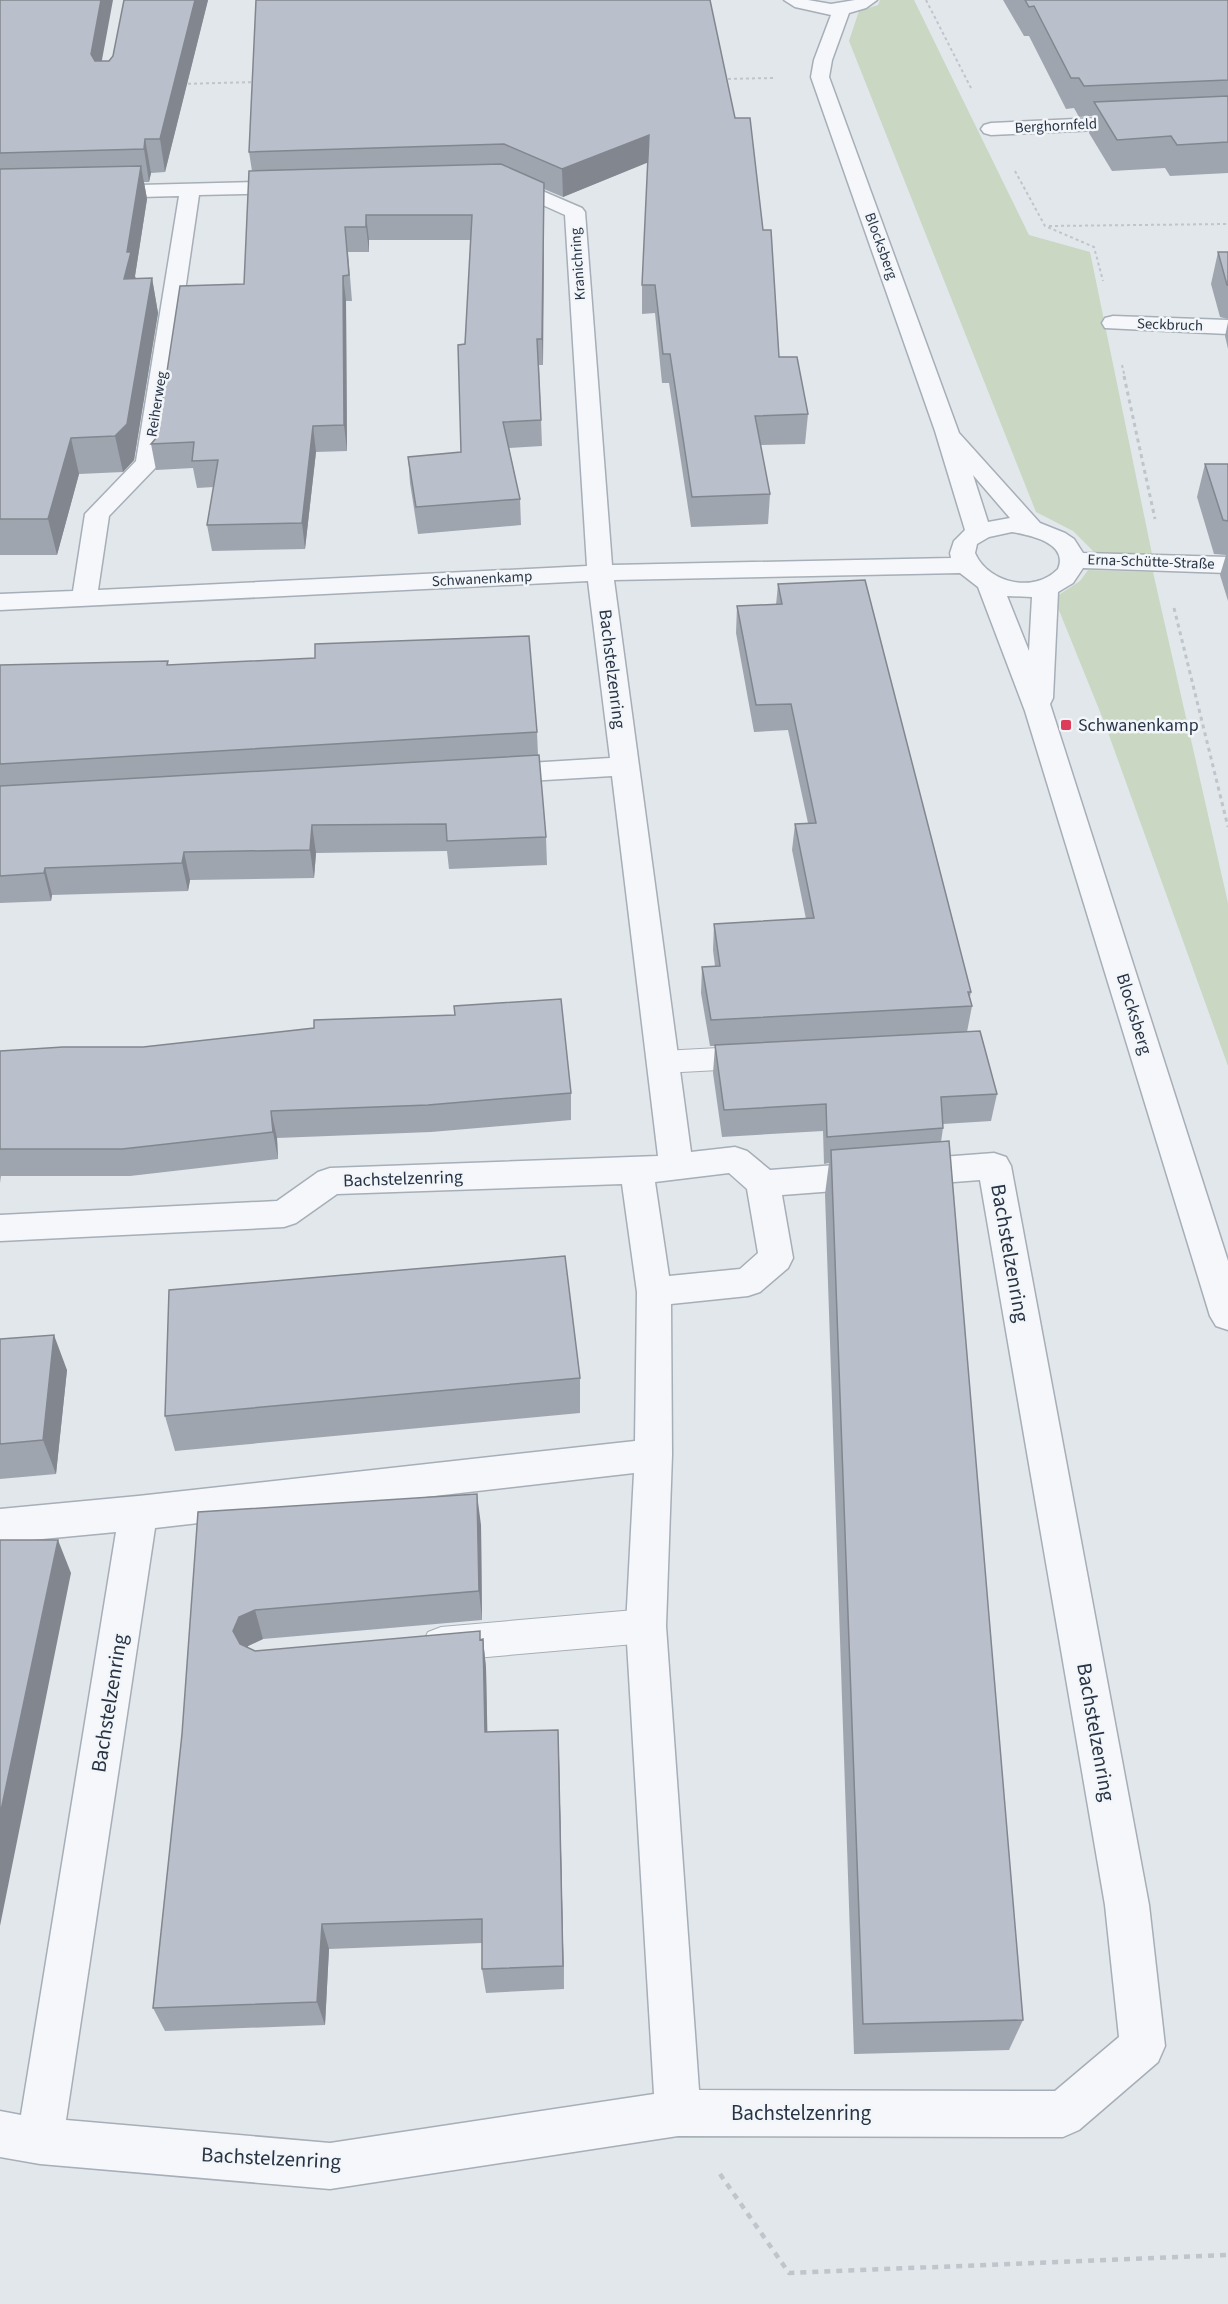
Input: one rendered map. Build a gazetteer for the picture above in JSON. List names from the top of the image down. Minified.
{"streets":{"street":["Berghornfeld","Blocksberg","Kranichring","Seckbruch","Reiherweg","Erna-Schütte-Straße","Schwanenkamp","Bachstelzenring"]},"crossings":[["Blocksberg","Erna-Schütte-Straße"],["Blocksberg","Schwanenkamp"],["Kranichring","Schwanenkamp"],["Kranichring","Bachstelzenring"],["Reiherweg","Schwanenkamp"],["Erna-Schütte-Straße","Schwanenkamp"],["Schwanenkamp","Bachstelzenring"]],"places":{"transit":["Schwanenkamp"]}}
